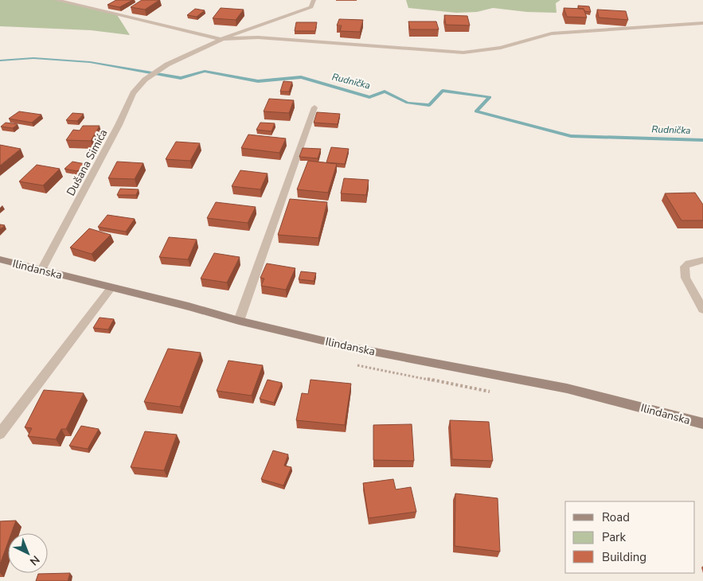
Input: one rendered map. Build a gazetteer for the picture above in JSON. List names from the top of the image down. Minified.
{"streets":{"street":["Dušana Simića","Ilindanska"]},"crossings":[["Dušana Simića","Ilindanska"]],"water":["Rudnička"],"legend":["Road","Park","Building"],"north":"bottom right"}
